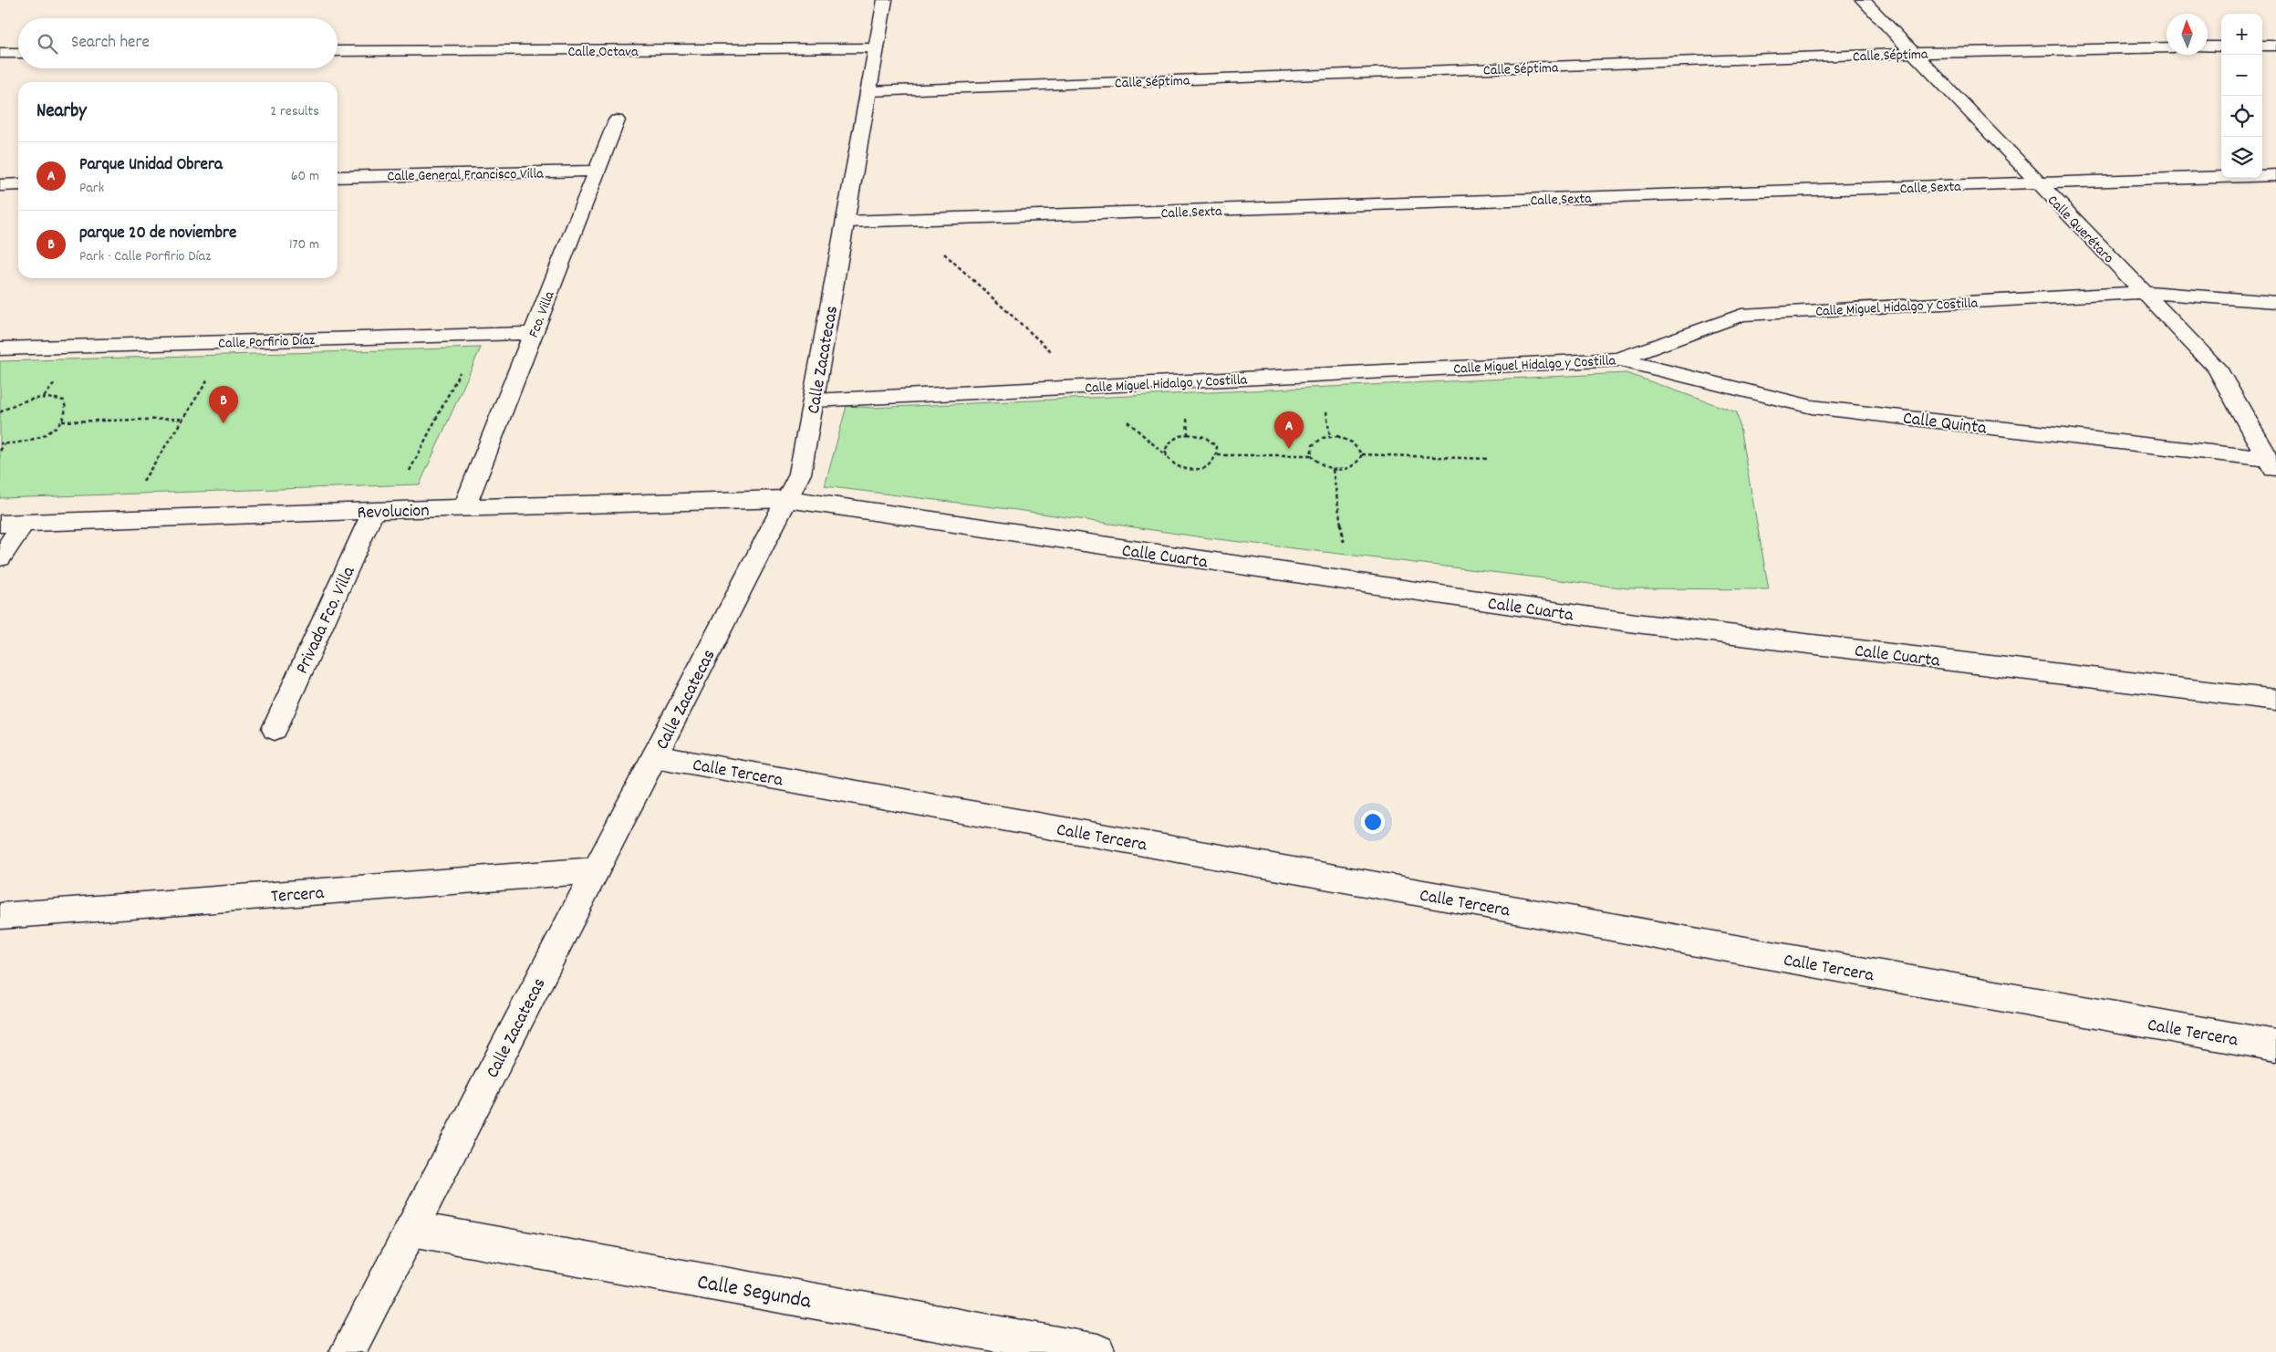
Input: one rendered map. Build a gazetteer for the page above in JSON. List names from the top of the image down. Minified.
{"streets":{"street":["Calle Octava","Calle Séptima","Calle General Francisco Villa","Calle Sexta","Calle Querétaro","Calle Miguel Hidalgo y Costilla","Fco. Villa","Calle Porfirio Díaz","Calle Zacatecas","Calle Quinta","Revolucion","Calle Cuarta","Privada Fco. Villa","Calle Tercera","Tercera","Calle Segunda"]},"crossings":[["Calle Octava","Calle Zacatecas"],["Calle Séptima","Calle Querétaro"],["Calle Séptima","Calle Zacatecas"],["Calle General Francisco Villa","Fco. Villa"],["Calle Sexta","Calle Querétaro"],["Calle Sexta","Calle Zacatecas"],["Calle Querétaro","Calle Miguel Hidalgo y Costilla"],["Calle Querétaro","Calle Quinta"],["Calle Miguel Hidalgo y Costilla","Calle Zacatecas"],["Calle Miguel Hidalgo y Costilla","Calle Quinta"],["Fco. Villa","Calle Porfirio Díaz"],["Fco. Villa","Revolucion"],["Calle Zacatecas","Revolucion"],["Calle Zacatecas","Calle Cuarta"],["Calle Zacatecas","Calle Tercera"],["Calle Zacatecas","Tercera"],["Calle Zacatecas","Calle Segunda"],["Revolucion","Calle Cuarta"],["Revolucion","Privada Fco. Villa"]],"north":"top","page":{"map_buttons":["+","−"],"search":"Search here","heading":["Nearby","2 results"],"list":[{"mark":"A","name":"Parque Unidad Obrera","note":"Park","value":"60 m"},{"mark":"B","name":"parque 20 de noviembre","note":"Park · Calle Porfirio Díaz","value":"170 m"}],"pins":["B","A"]}}
